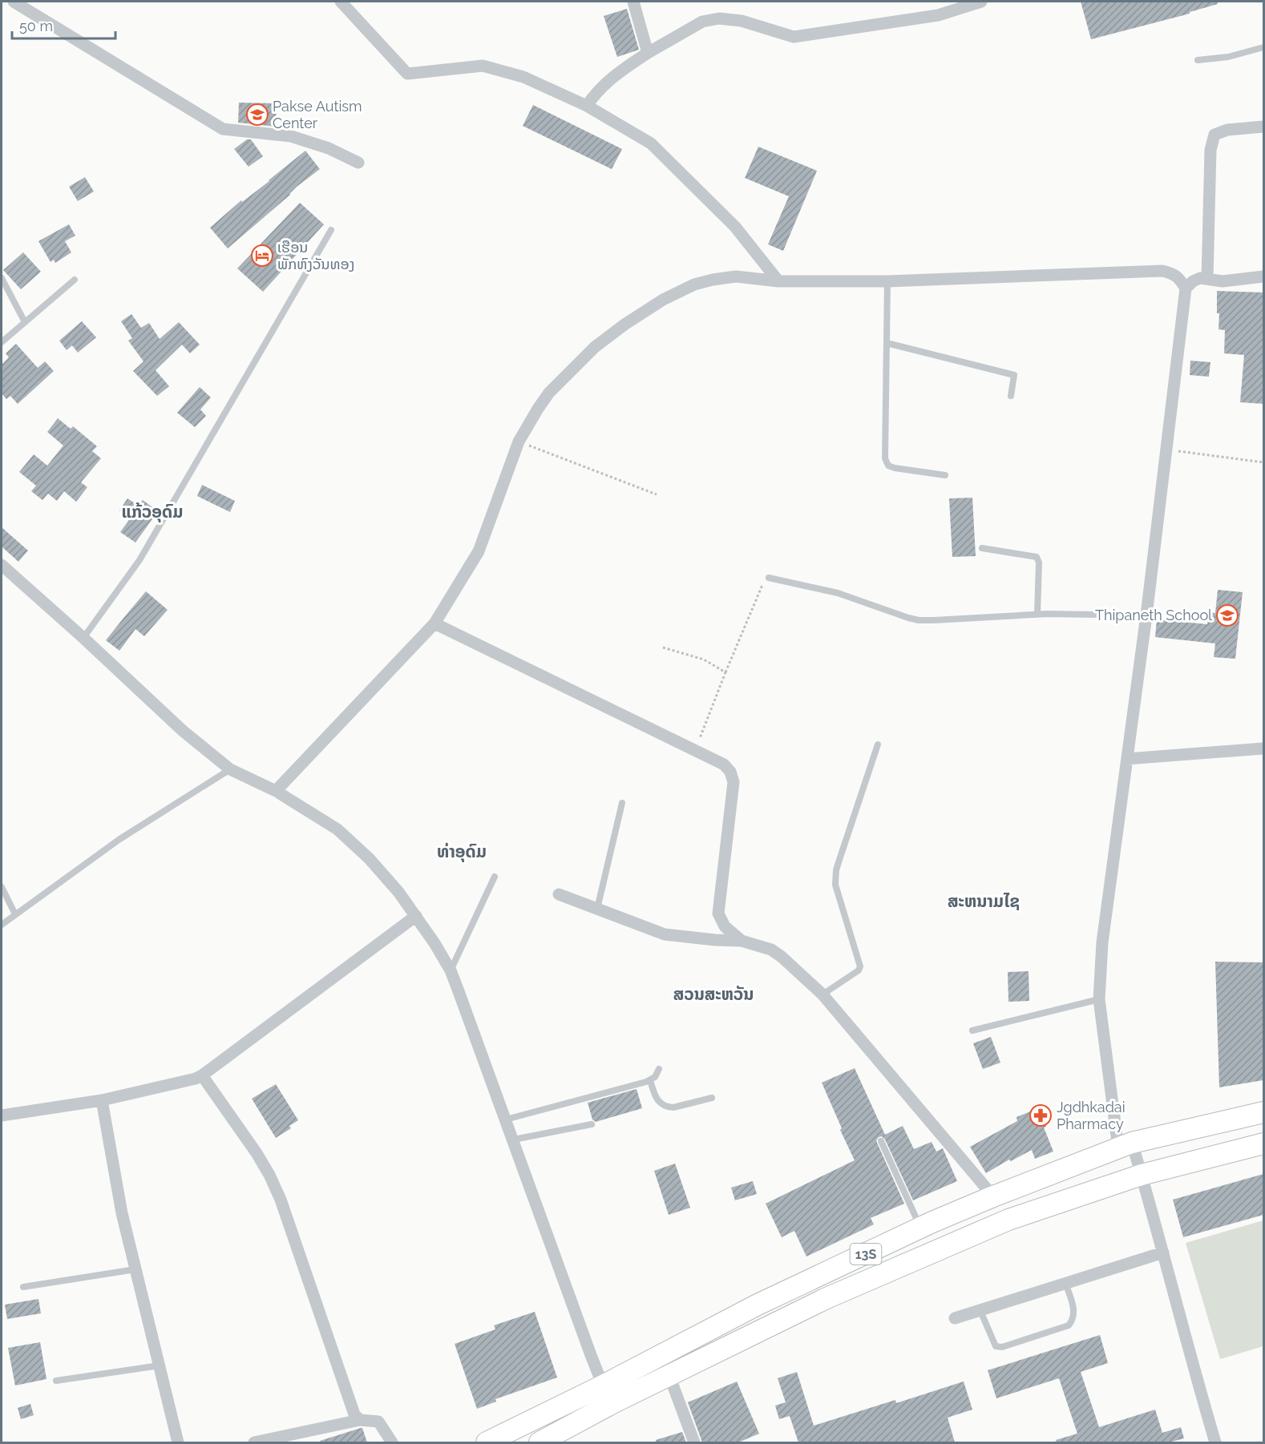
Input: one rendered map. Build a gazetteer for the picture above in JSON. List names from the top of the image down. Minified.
{"streets":{"highway":["13S"]},"districts":["ແກ້ວອຸດົມ","ທ່າອຸດົມ","ສະຫນາມໄຊ","ສວນສະຫວັນ"],"places":{"school or university":["Pakse Autism Center","Thipaneth School"],"hotel":["ເຮືອນ ພັກຫົງວັນທອງ"],"pharmacy":["Jgdhkadai Pharmacy"]},"scale_bar":"50 m"}
